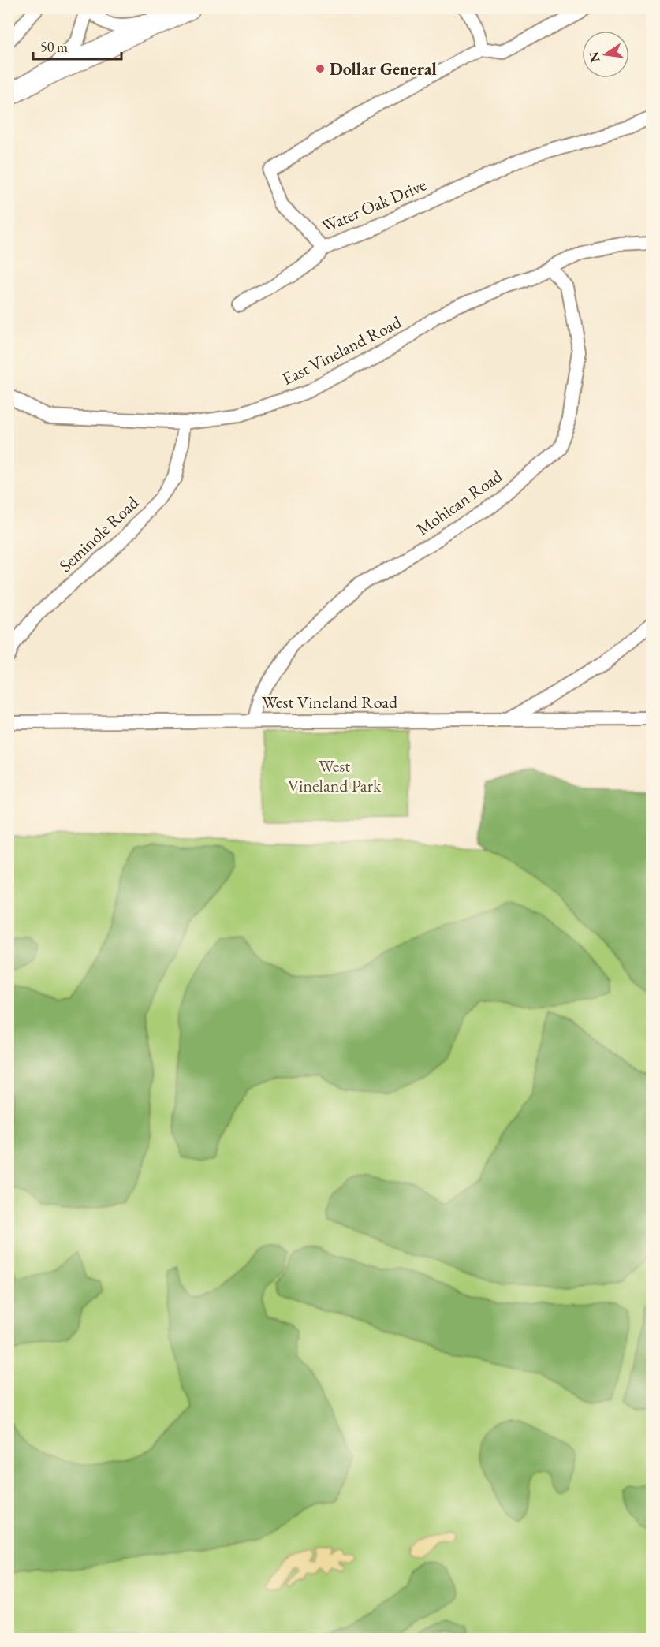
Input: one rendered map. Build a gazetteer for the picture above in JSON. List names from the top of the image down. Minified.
{"streets":{"street":["Water Oak Drive","East Vineland Road","Mohican Road","Seminole Road","West Vineland Road"]},"crossings":[["East Vineland Road","Mohican Road"],["East Vineland Road","Seminole Road"],["Mohican Road","West Vineland Road"]],"parks":["West Vineland Park"],"places":["Dollar General"],"scale_bar":"50 m","north":"left"}
